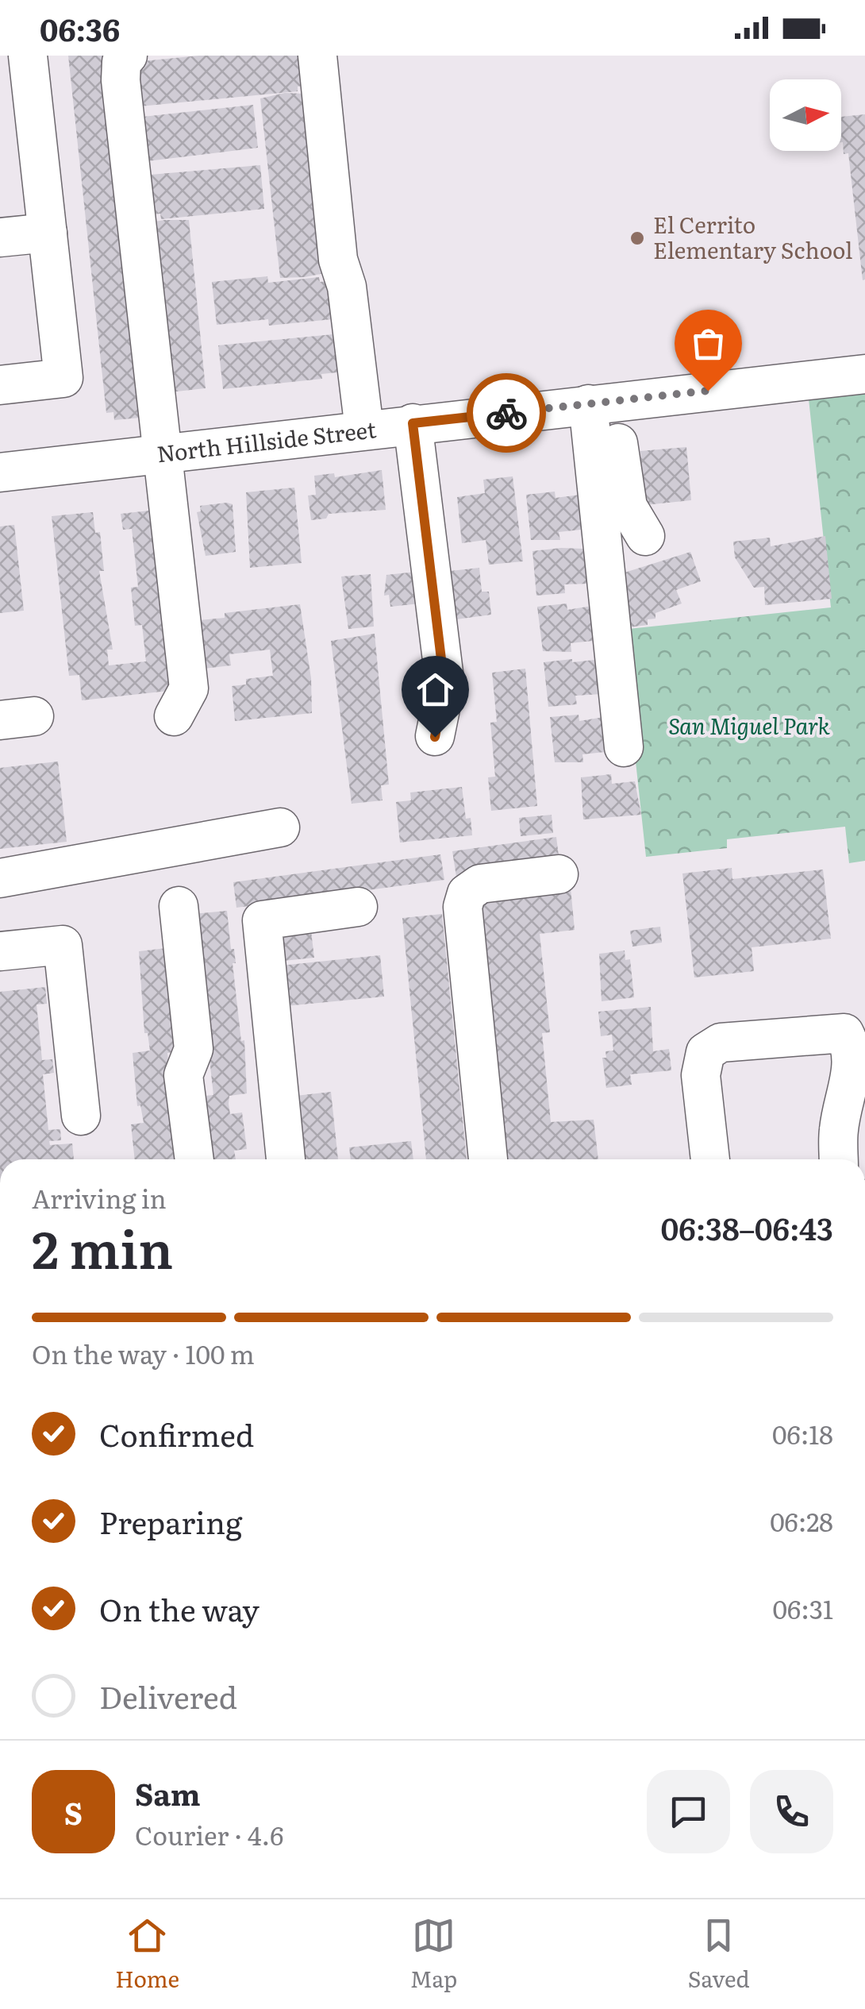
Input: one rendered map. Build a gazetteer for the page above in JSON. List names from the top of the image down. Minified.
{"streets":{"street":["North Hillside Street"]},"parks":["San Miguel Park"],"places":["El Cerrito Elementary School"],"north":"right","page":{"status":"06:36","heading":["2 min","Arriving in","06:38–06:43"],"panel":["Sam","Courier · 4.6"],"bar":"On the way · 100 m","list":[["Confirmed","06:18"],["Preparing","06:28"],["On the way","06:31"],"Delivered"],"round":"S","tabs":["Home","Map","Saved"]}}
